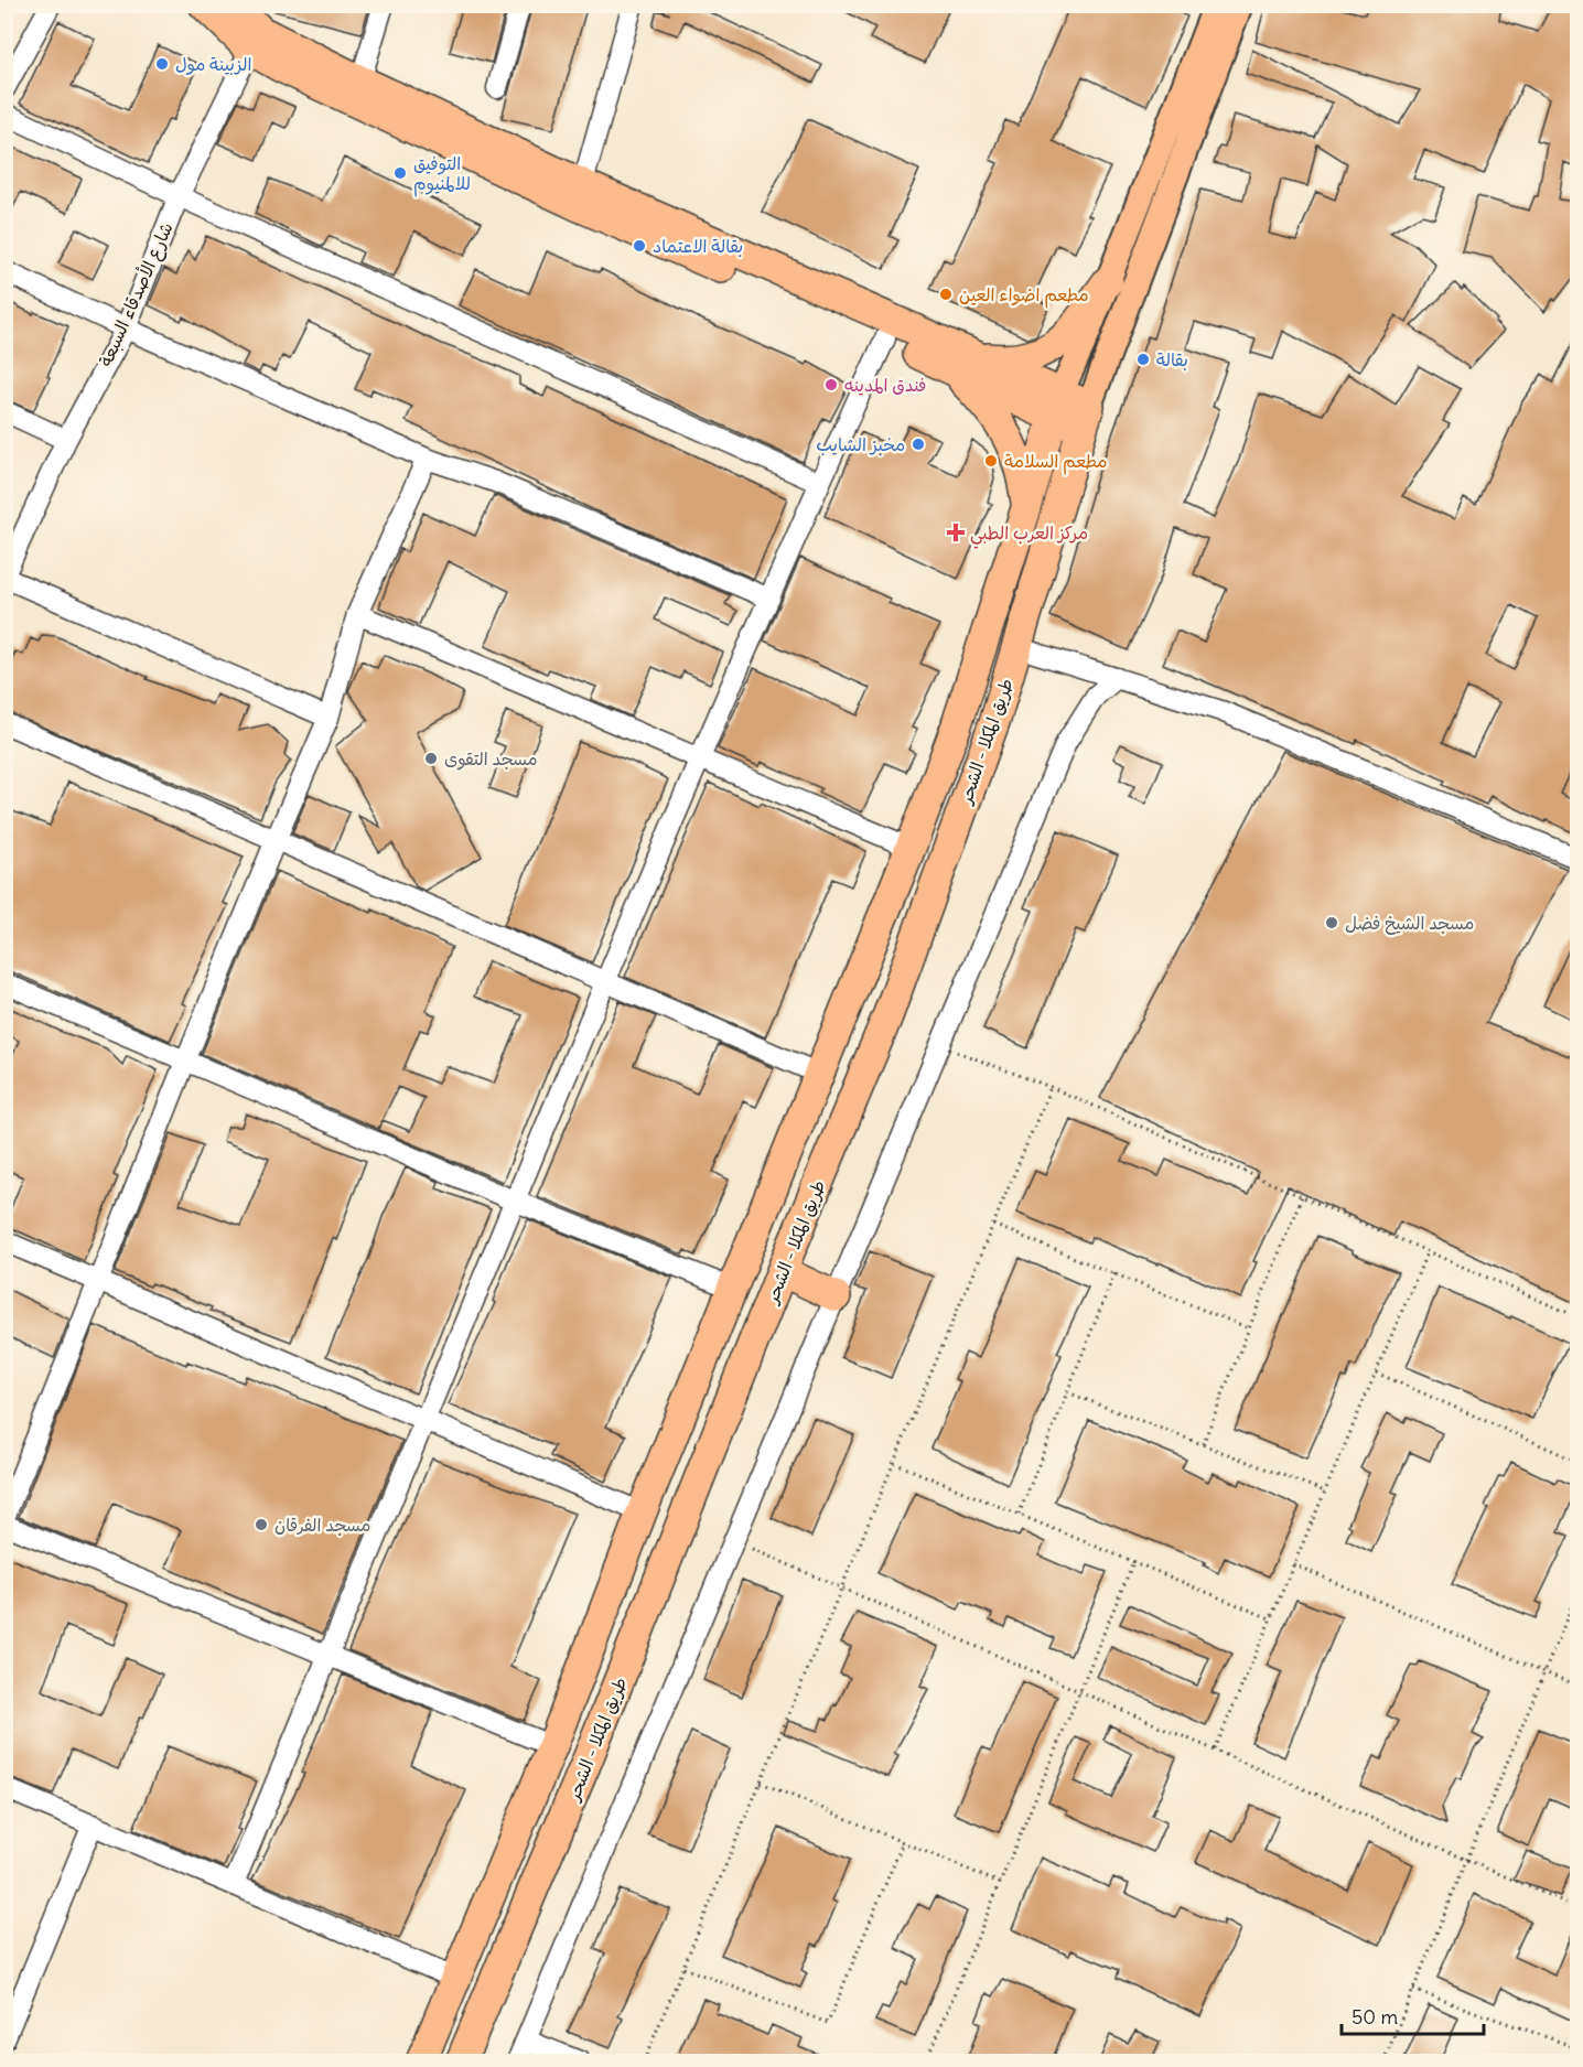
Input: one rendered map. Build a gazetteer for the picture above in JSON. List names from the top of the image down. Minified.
{"streets":{"highway":["طريق المكلا - الشحر"],"street":["شارع الأصدقاء السبعة"]},"places":{"other":["الزبينة مول","التوفيق للالمنيوم","بقالة الاعتماد","مطعم اضواء العين","بقالة","فندق المدينه","مخبز الشايب","مطعم السلامة","مسجد التقوى","مسجد الشيخ فضل","مسجد الفرقان"],"health":["مركز العرب الطبي"]},"scale_bar":"50 m"}
